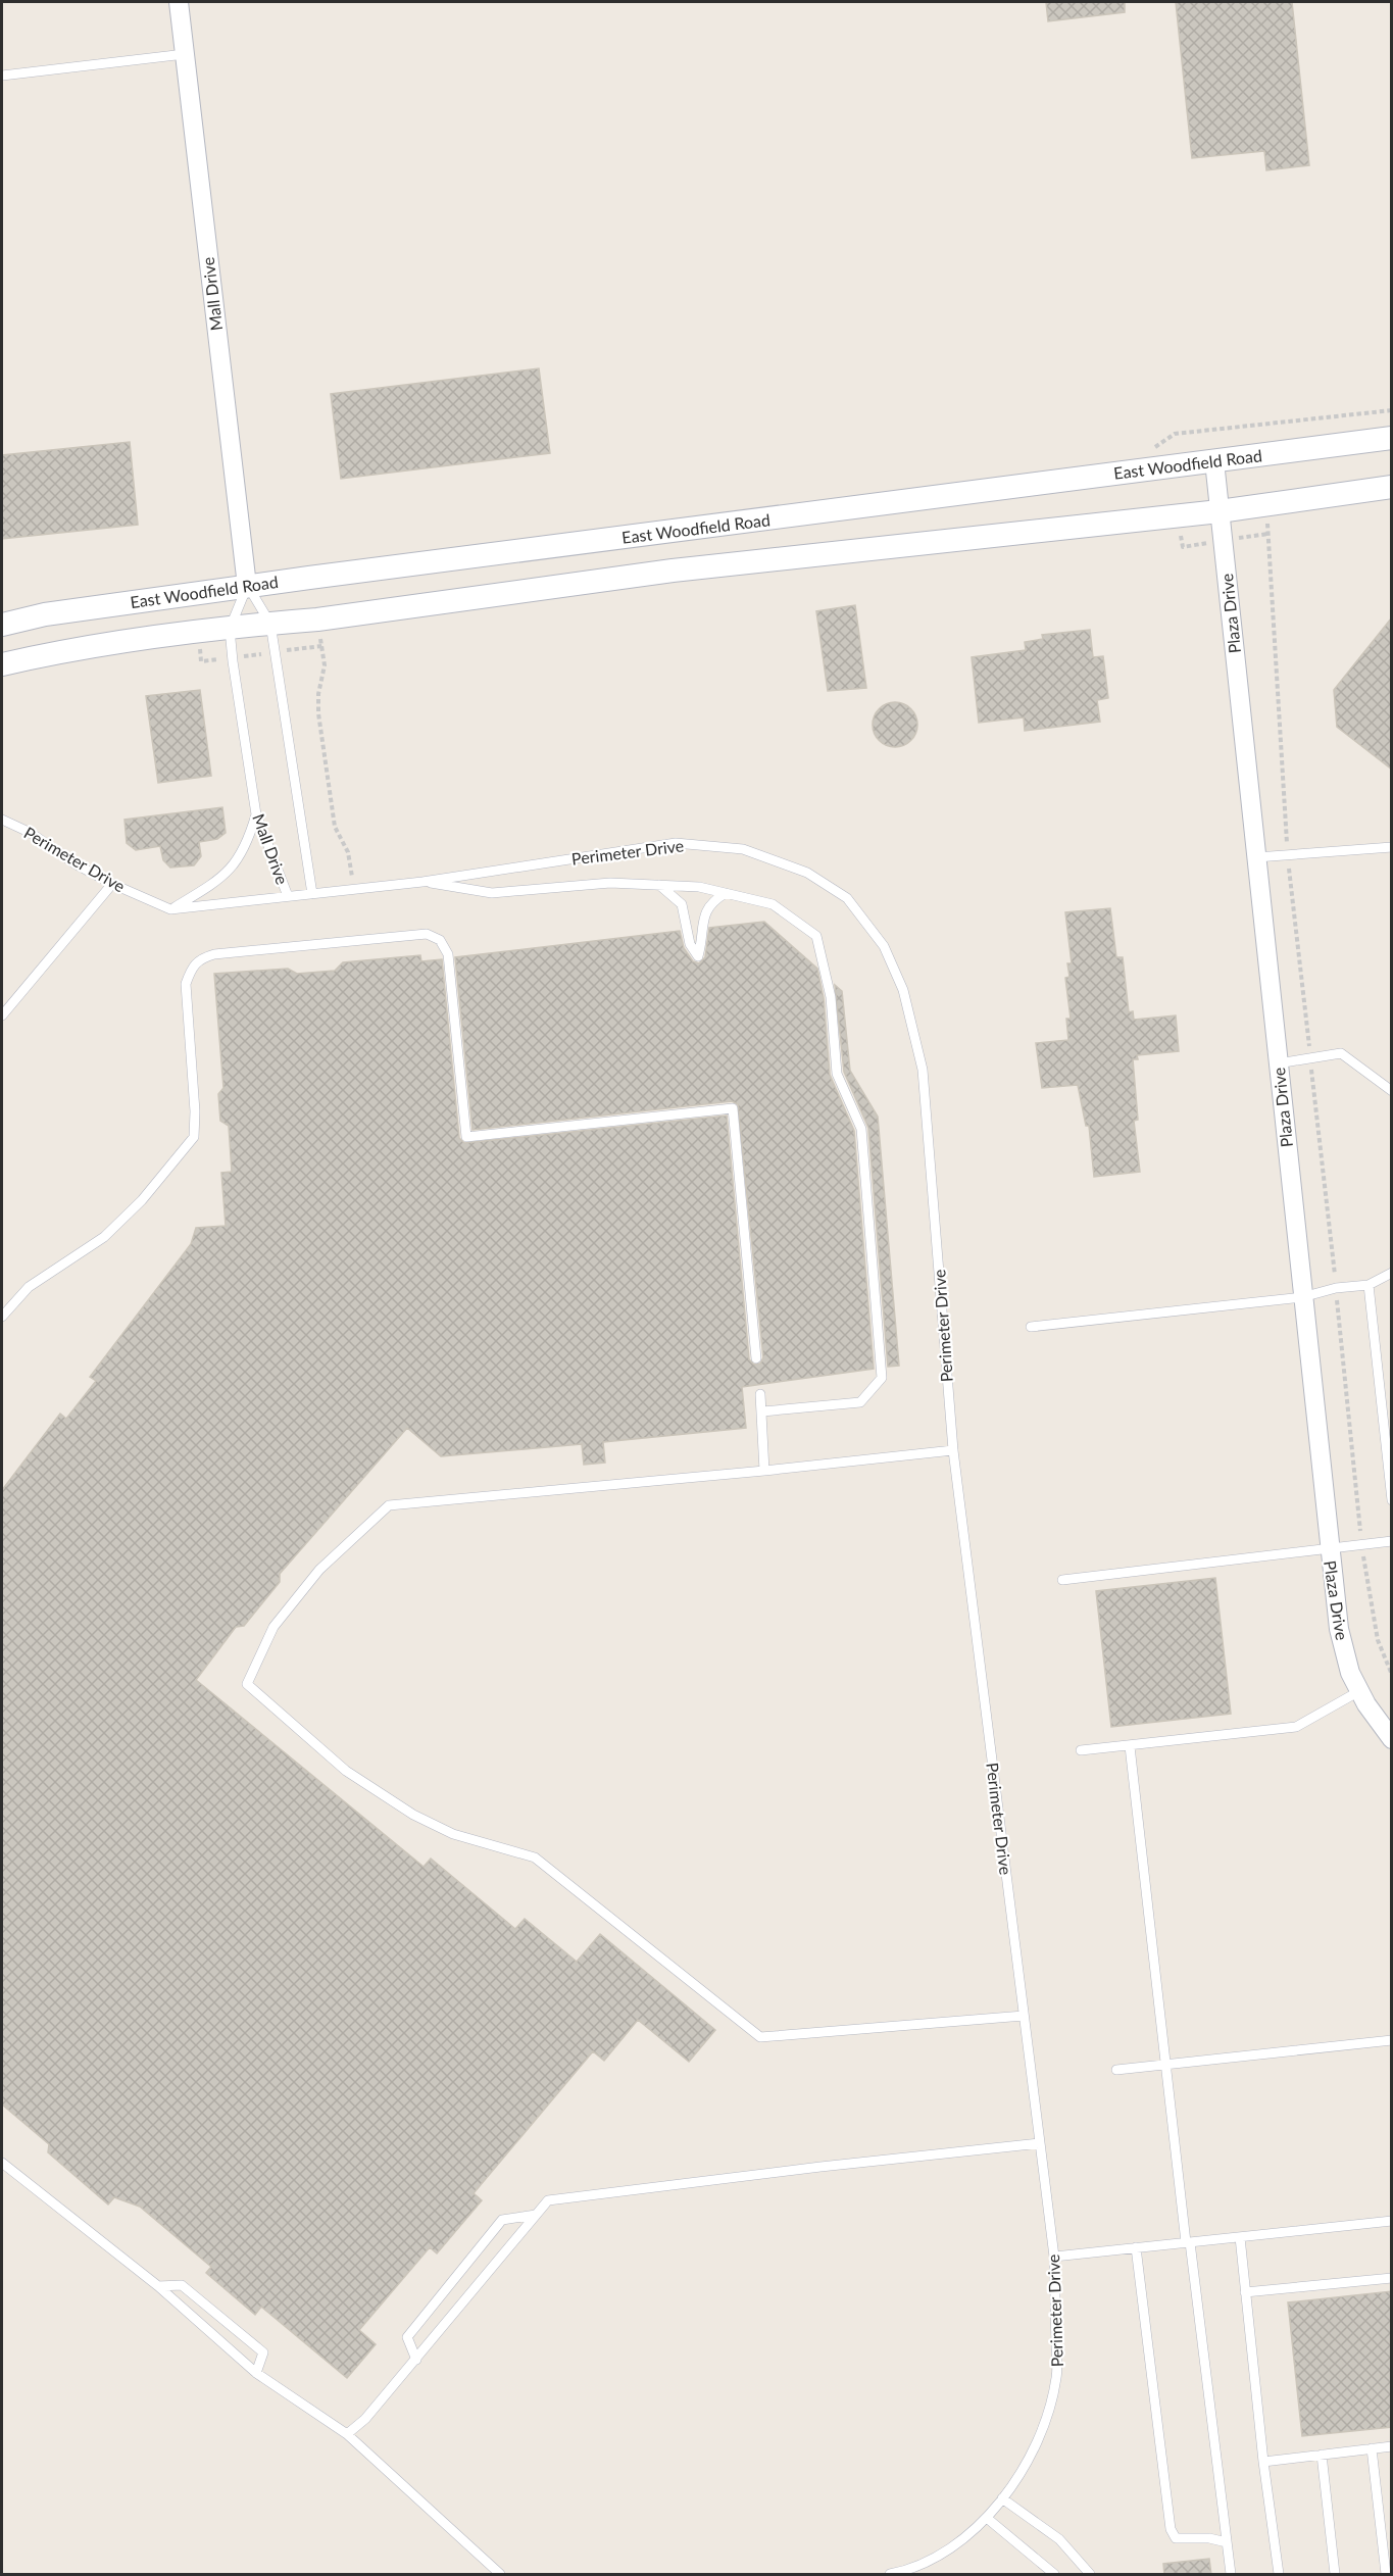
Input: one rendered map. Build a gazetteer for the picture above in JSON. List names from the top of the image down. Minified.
{"streets":{"street":["Mall Drive","East Woodfield Road","Plaza Drive"],"lane":["Perimeter Drive"]},"crossings":[["Mall Drive","East Woodfield Road"],["Mall Drive","Perimeter Drive"],["East Woodfield Road","Plaza Drive"]]}
